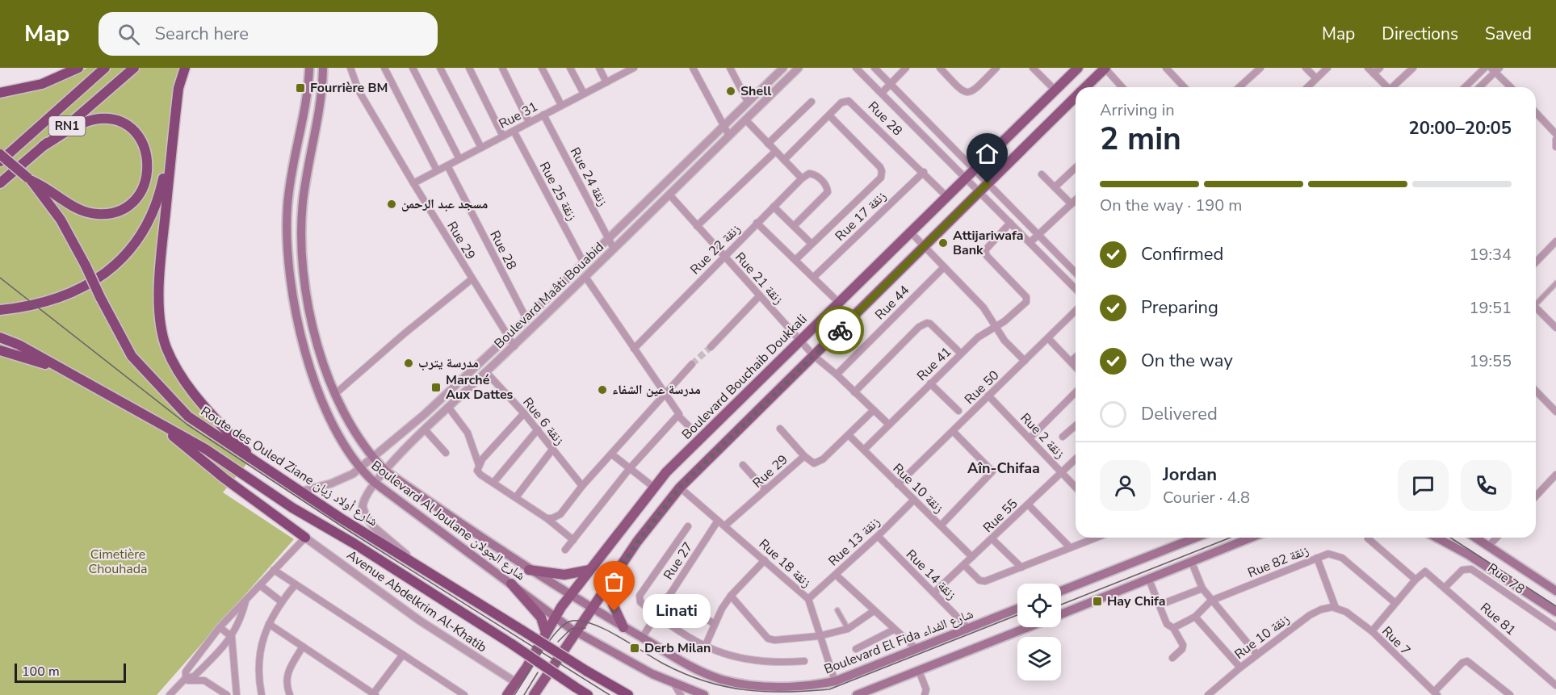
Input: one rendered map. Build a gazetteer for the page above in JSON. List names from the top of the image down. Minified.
{"streets":{"highway":["RN1","Route des Ouled Ziane شارع أولاد زيان"],"main road":["Boulevard Bouchaib Doukkali","Boulevard Al Joulane شارع الجولان","Boulevard El Fida شارع الفداء"],"street":["Rue 31","Rue 28","Rue 24 زنقة","Rue 25 زنقة","Rue 17 زنقة","Rue 29","Rue 22 زنقة","Rue 21 زنقة","Boulevard Maâti Bouabid","Rue 44","Rue 41","Rue 50","Rue 6 زنقة","Rue 2 زنقة","Rue 10 زنقة","Rue 55","Rue 13 زنقة","Rue 27","Rue 82 زنقة","Rue 18 زنقة","Rue 14 زنقة","Rue 78","Avenue Abdelkrim Al-Khatib","Rue 81","Rue 7"]},"crossings":[["Rue 31","Rue 28"],["Rue 31","Rue 24 زنقة"],["Rue 31","Rue 25 زنقة"],["Rue 31","Rue 29"],["Rue 28","Rue 17 زنقة"],["Rue 28","Boulevard Maâti Bouabid"],["Rue 28","Boulevard Bouchaib Doukkali"],["Rue 24 زنقة","Boulevard Maâti Bouabid"],["Rue 25 زنقة","Boulevard Maâti Bouabid"],["Rue 29","Rue 21 زنقة"],["Rue 29","Boulevard Maâti Bouabid"],["Rue 29","Rue 10 زنقة"],["Rue 29","Rue 18 زنقة"],["Rue 22 زنقة","Rue 21 زنقة"],["Rue 21 زنقة","Boulevard Maâti Bouabid"],["Rue 21 زنقة","Rue 44"],["Rue 21 زنقة","Rue 41"],["Rue 21 زنقة","Boulevard Bouchaib Doukkali"],["Boulevard Maâti Bouabid","Rue 6 زنقة"],["Boulevard Maâti Bouabid","Route des Ouled Ziane شارع أولاد زيان"],["Boulevard Maâti Bouabid","Boulevard Al Joulane شارع الجولان"],["Rue 41","Rue 10 زنقة"],["Boulevard Bouchaib Doukkali","Boulevard Al Joulane شارع الجولان"],["Boulevard Bouchaib Doukkali","Avenue Abdelkrim Al-Khatib"],["Rue 50","Rue 2 زنقة"],["Rue 50","Rue 10 زنقة"],["Rue 2 زنقة","Rue 55"],["Rue 10 زنقة","Rue 55"],["Rue 10 زنقة","Rue 13 زنقة"],["Rue 10 زنقة","Rue 7"],["Rue 55","Rue 14 زنقة"],["Boulevard Al Joulane شارع الجولان","Boulevard El Fida شارع الفداء"],["Rue 13 زنقة","Rue 18 زنقة"],["Rue 13 زنقة","Rue 14 زنقة"],["Rue 27","Rue 18 زنقة"],["Rue 27","Boulevard El Fida شارع الفداء"],["Rue 18 زنقة","Boulevard El Fida شارع الفداء"],["Rue 14 زنقة","Boulevard El Fida شارع الفداء"],["Rue 78","Rue 81"]],"districts":["Aîn-Chifaa"],"parks":["Cimetière Chouhada"],"places":{"transit":["Fourrière BM","Marché Aux Dattes","Hay Chifa","Derb Milan"],"other":["Shell","مسجد عبد الرحمن","Attijariwafa Bank","مدرسة يترب","مدرسة عين الشفاء","Linati"]},"scale_bar":"100 m","page":{"header":"Map","search":"Search here","nav":["Map","Directions","Saved"],"heading":["2 min","Arriving in","20:00–20:05"],"panel":["Jordan","Courier · 4.8"],"bar":"On the way · 190 m","list":[["Confirmed","19:34"],["Preparing","19:51"],["On the way","19:55"],"Delivered"],"bubble":"Linati","scale":"100 m"}}
